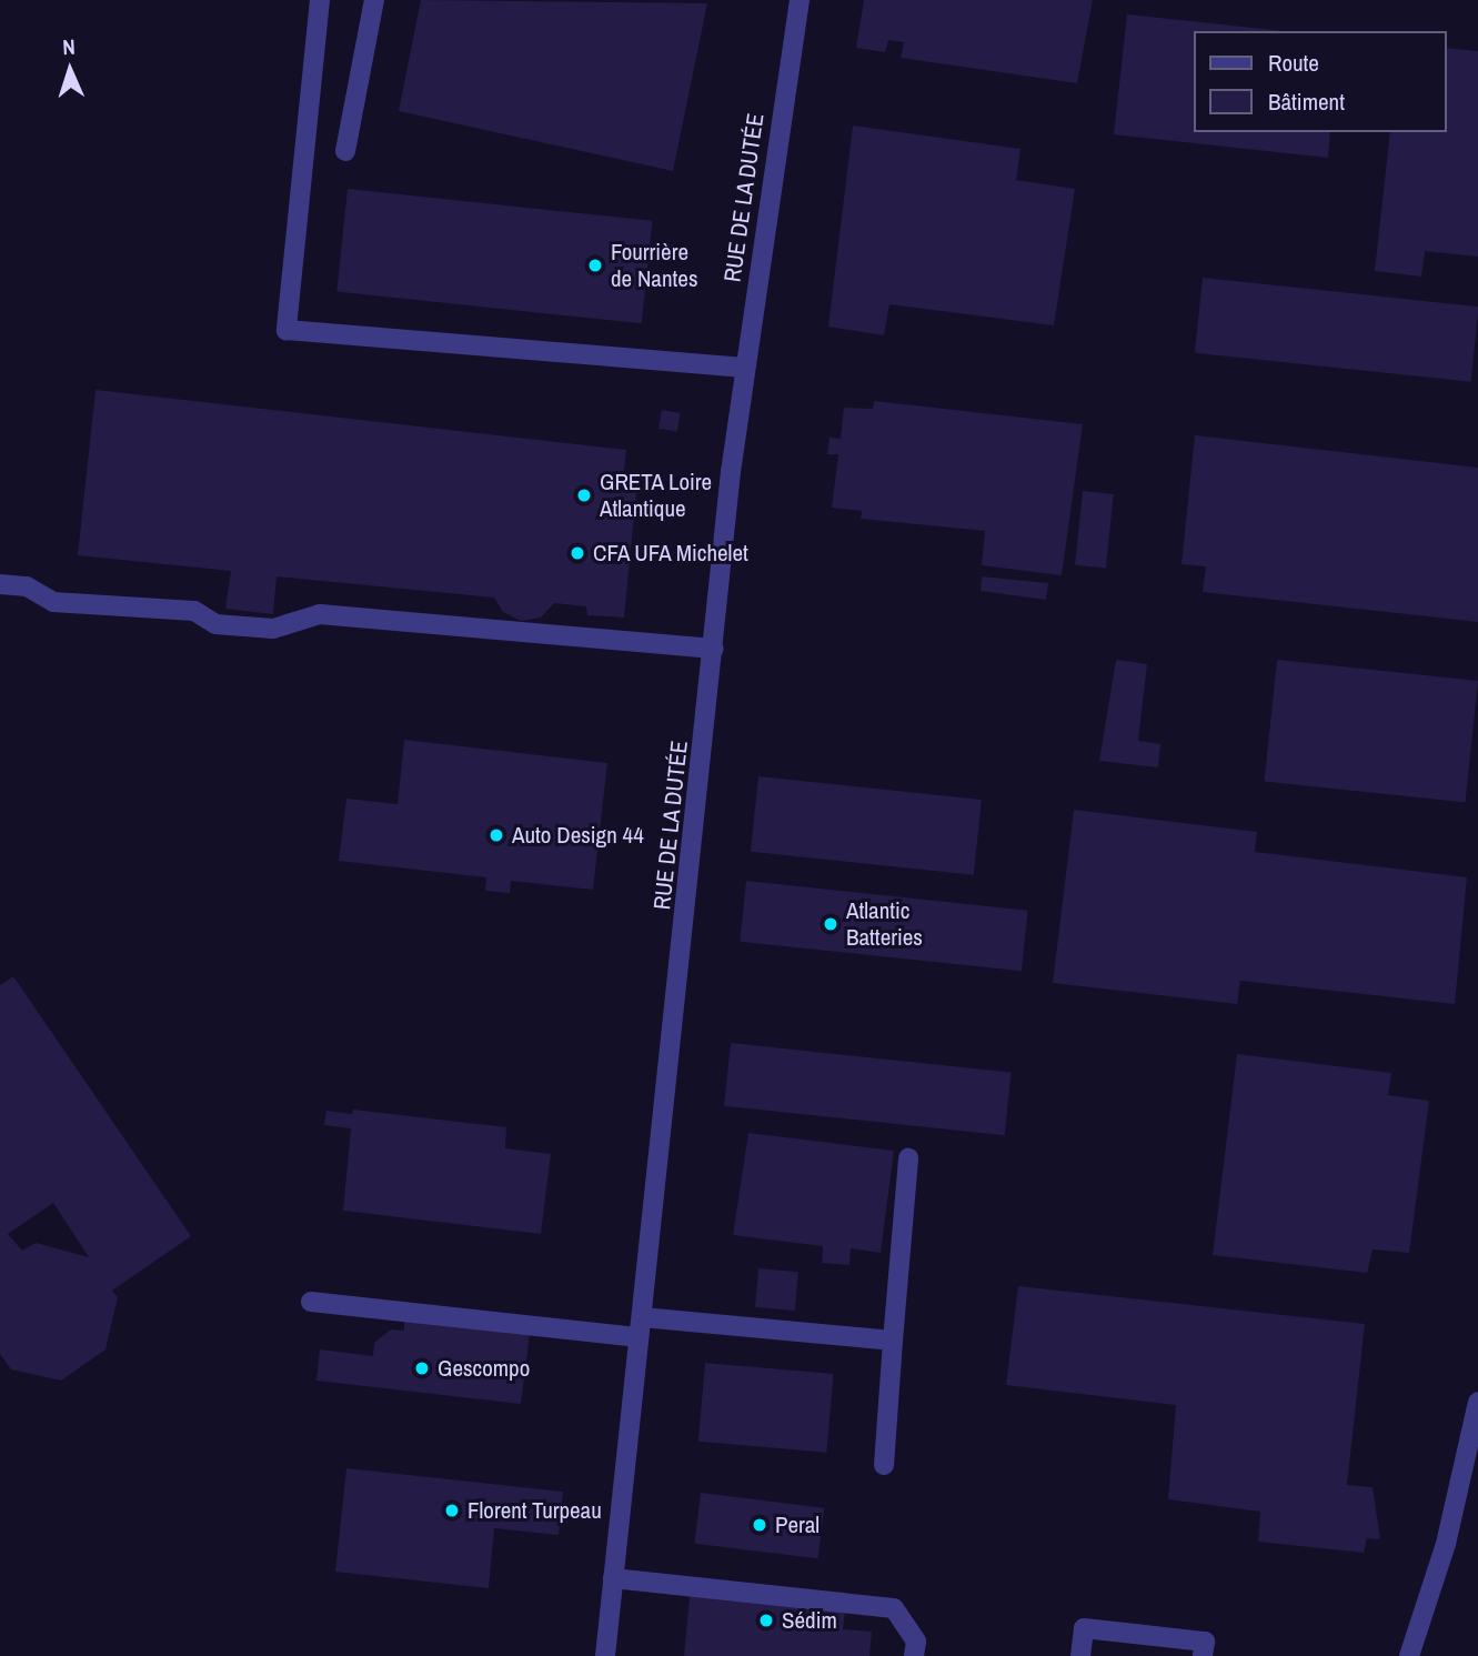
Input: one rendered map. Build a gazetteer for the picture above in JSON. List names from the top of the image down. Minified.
{"streets":{"street":["RUE DE LA DUTÉE"]},"places":["Fourrière de Nantes","GRETA Loire Atlantique","CFA UFA Michelet","Auto Design 44","Atlantic Batteries","Gescompo","Florent Turpeau","Peral","Sédim"],"legend":["Route","Bâtiment"],"north":"top"}
